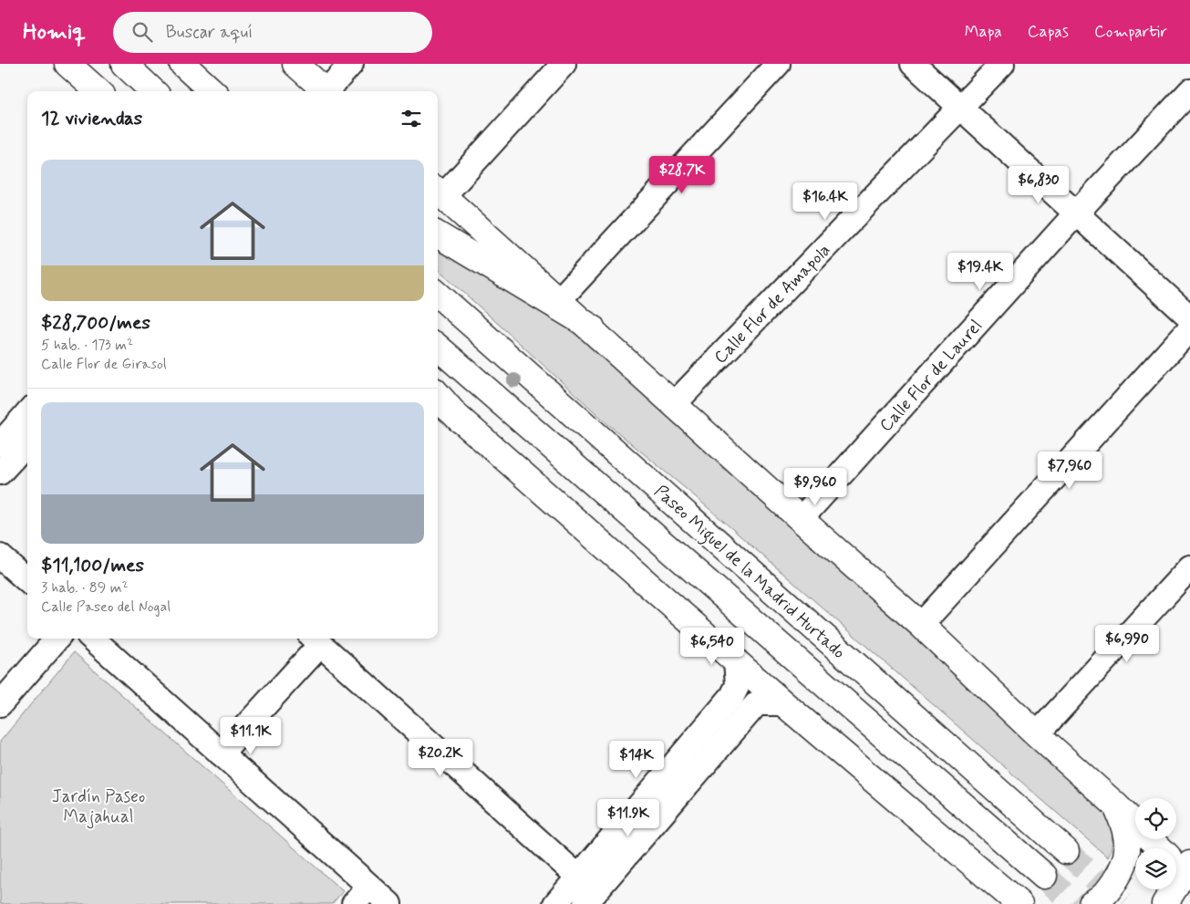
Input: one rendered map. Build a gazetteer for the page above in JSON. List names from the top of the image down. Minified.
{"streets":{"main road":["Paseo Miguel de la Madrid Hurtado"],"street":["Calle Flor de Amapola","Calle Flor de Laurel"]},"parks":["Jardín Paseo Majahual"],"page":{"header":"Homiq","search":"Buscar aquí","nav":["Mapa","Capas","Compartir"],"heading":"12 viviendas","list":[{"name":"$28,700/mes","note":"5 hab. · 173 m² · Calle Flor de Girasol"},{"name":"$11,100/mes","note":"3 hab. · 89 m² · Calle Paseo del Nogal"}],"price":["$28.7K","$6,830","$16.4K","$19.4K","$7,960","$9,960","$6,990","$6,540","$11.1K","$20.2K","$14K","$11.9K"]}}
